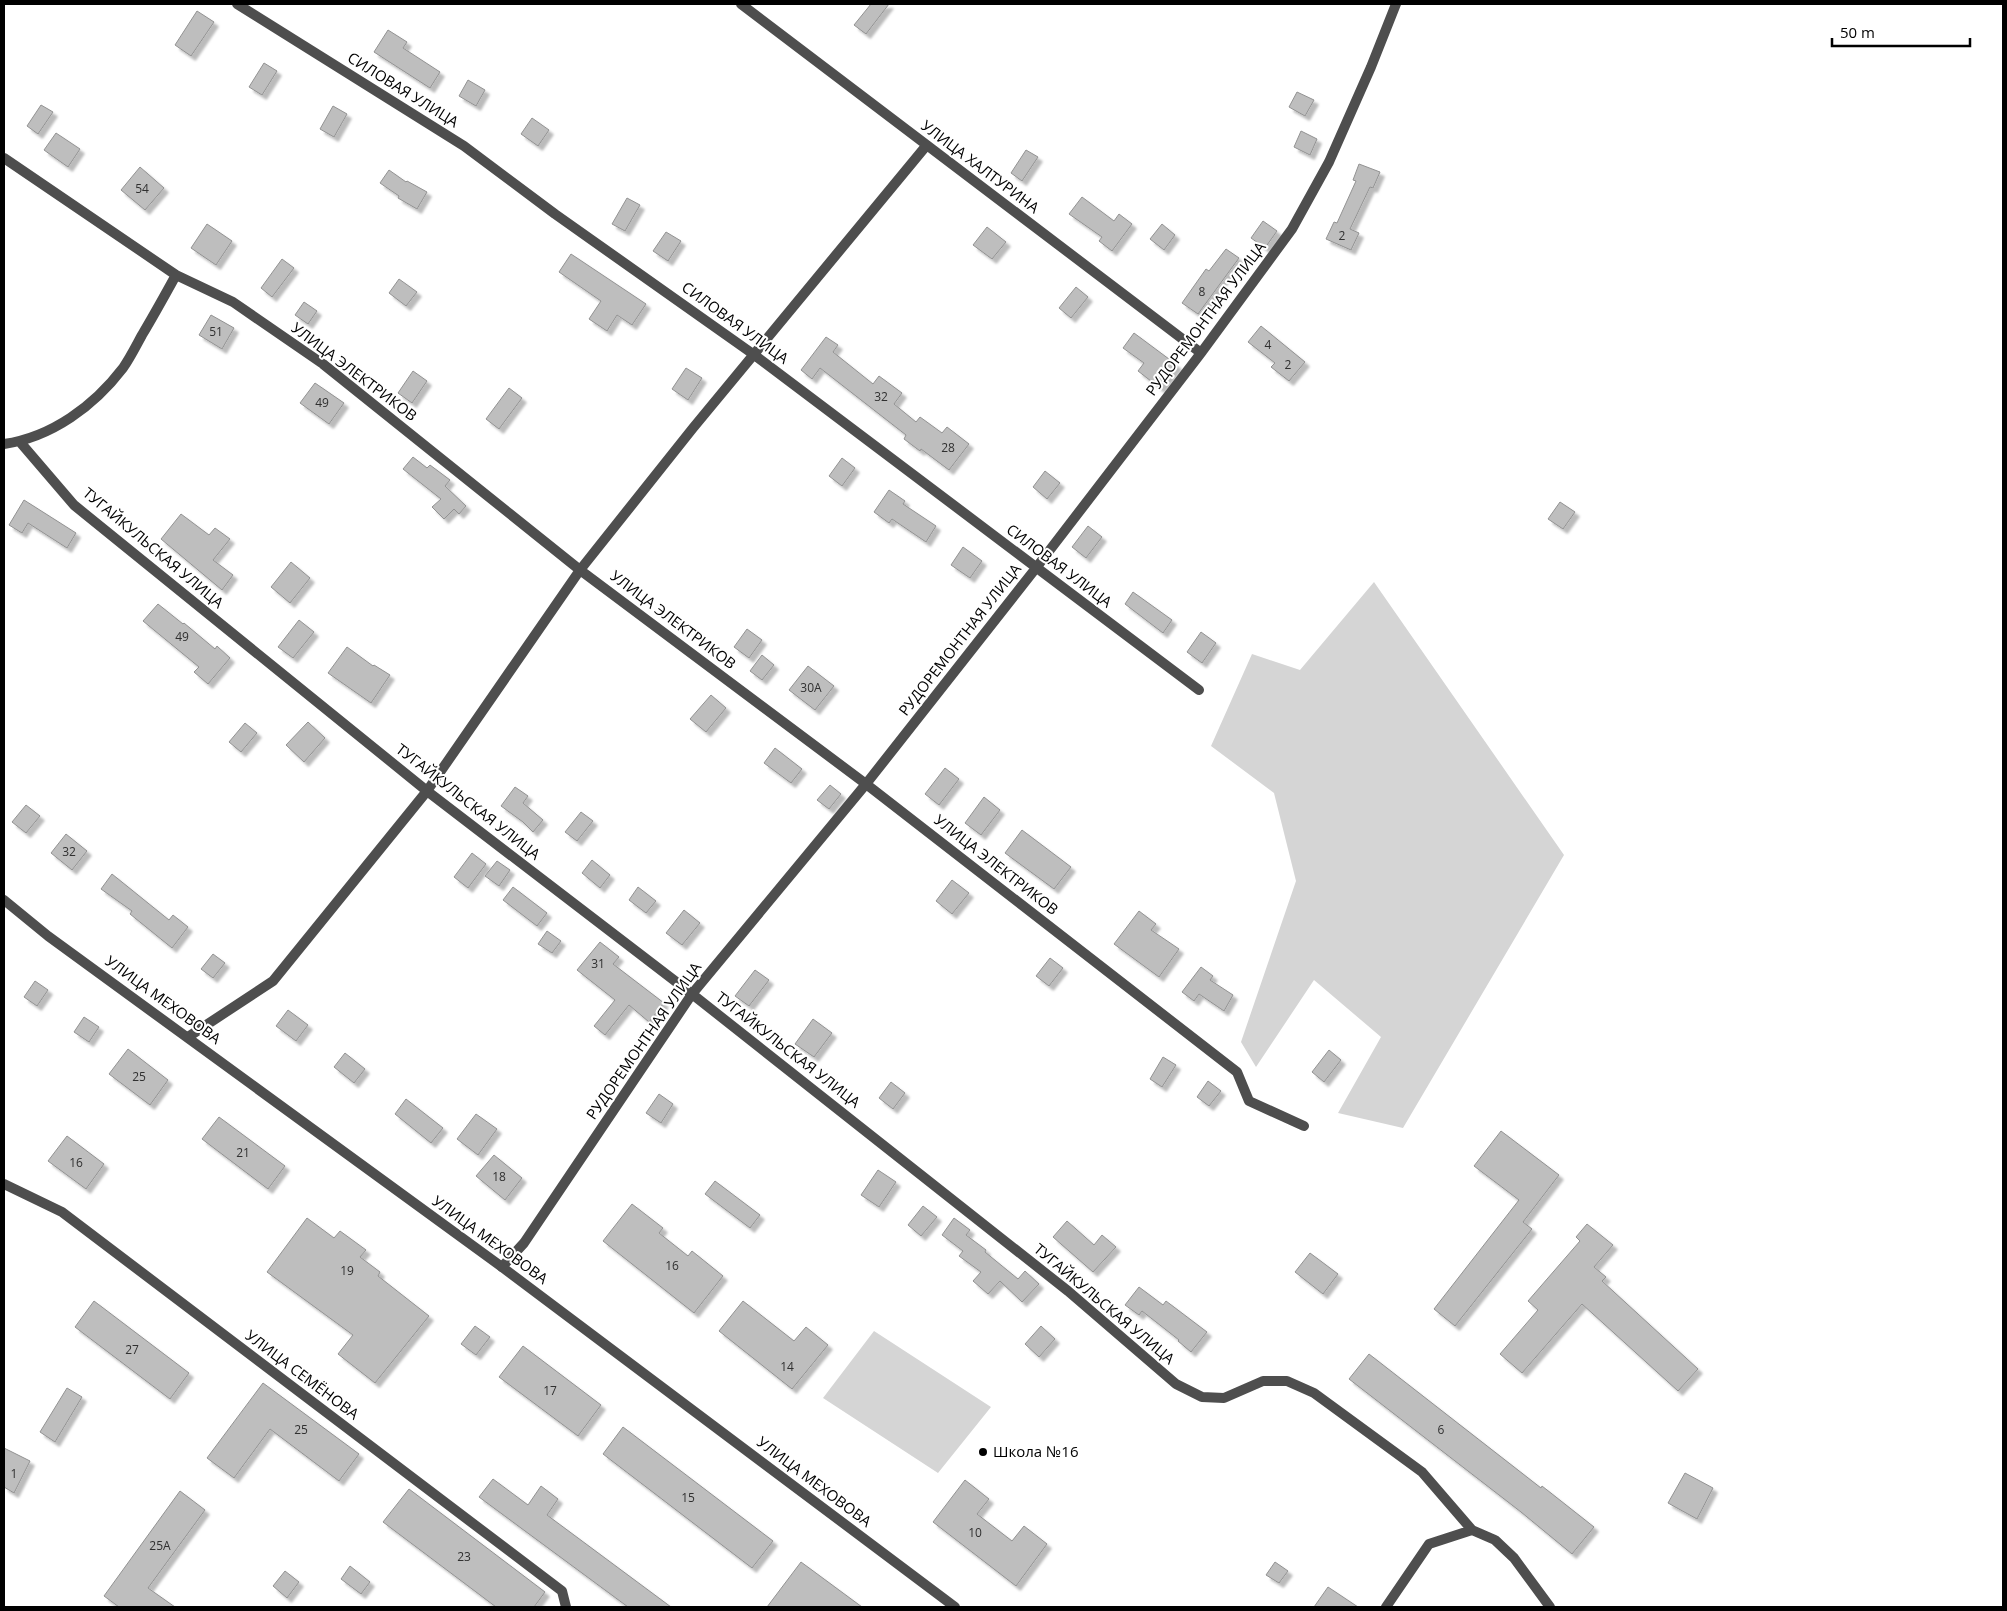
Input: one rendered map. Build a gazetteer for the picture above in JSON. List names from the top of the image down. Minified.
{"streets":{"street":["СИЛОВАЯ УЛИЦА","УЛИЦА ХАЛТУРИНА","РУДОРЕМОНТНАЯ УЛИЦА","УЛИЦА ЭЛЕКТРИКОВ","ТУГАЙКУЛЬСКАЯ УЛИЦА","УЛИЦА МЕХОВОВА","УЛИЦА СЕМЁНОВА"]},"crossings":[["СИЛОВАЯ УЛИЦА","РУДОРЕМОНТНАЯ УЛИЦА"],["УЛИЦА ХАЛТУРИНА","РУДОРЕМОНТНАЯ УЛИЦА"],["РУДОРЕМОНТНАЯ УЛИЦА","УЛИЦА ЭЛЕКТРИКОВ"],["РУДОРЕМОНТНАЯ УЛИЦА","ТУГАЙКУЛЬСКАЯ УЛИЦА"],["РУДОРЕМОНТНАЯ УЛИЦА","УЛИЦА МЕХОВОВА"]],"places":["Школа №16"],"house_numbers":["54","2","8","51","4","2","32","49","28","49","30А","32","31","25","21","16","18","16","19","27","14","17","25","6","1","15","10","25А","23"],"scale_bar":"50 m"}
